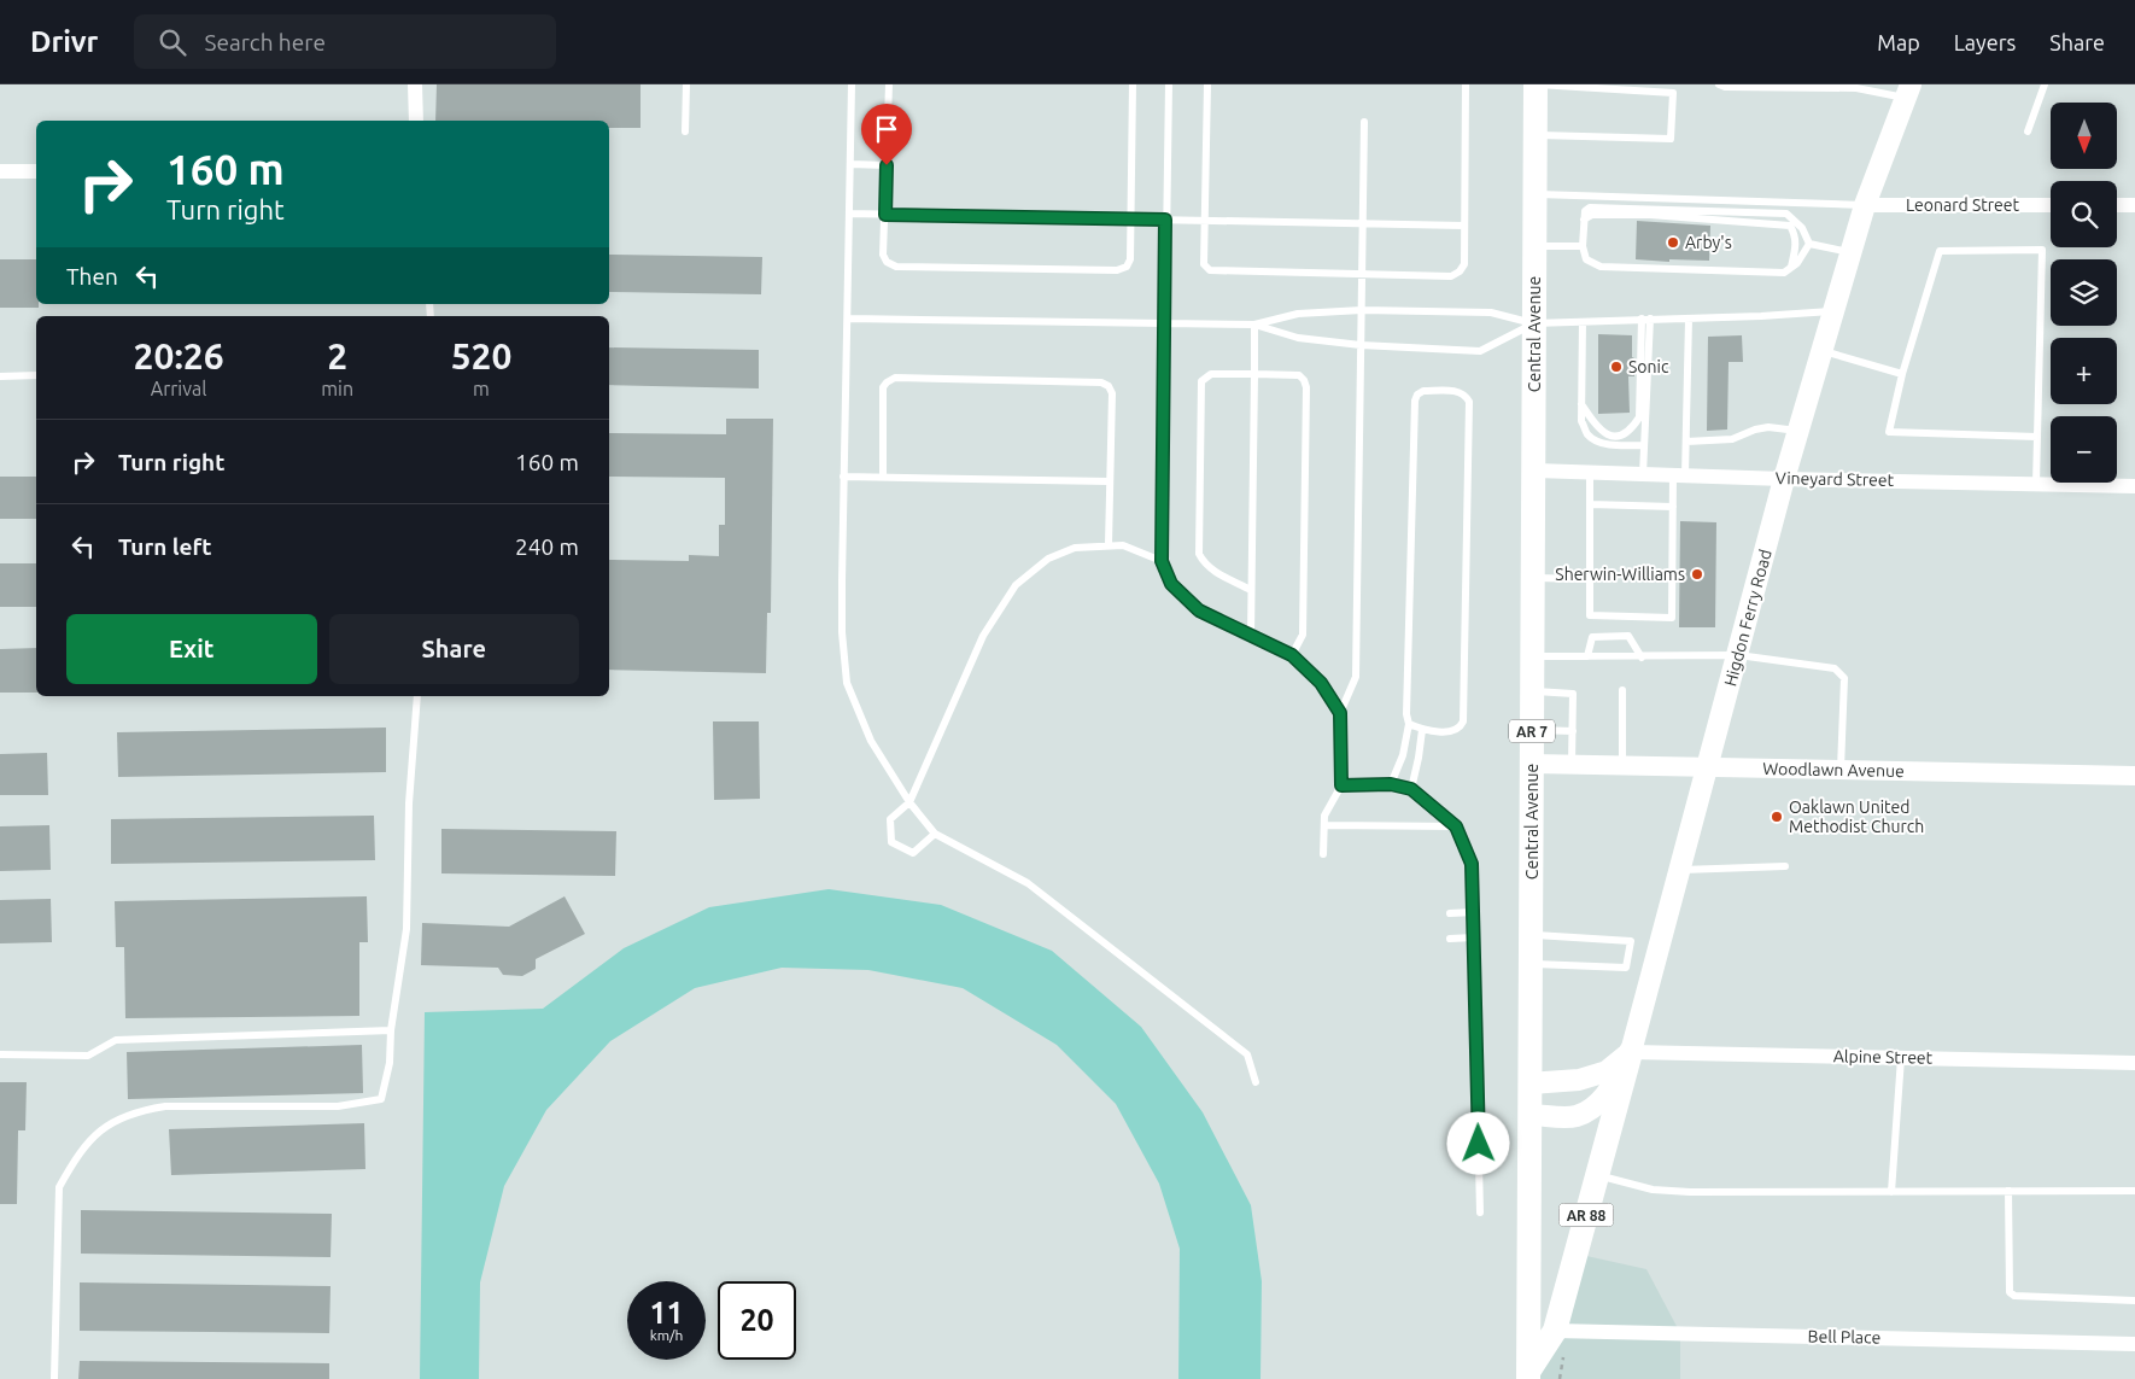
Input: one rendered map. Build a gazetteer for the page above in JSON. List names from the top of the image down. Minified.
{"streets":{"main road":["Central Avenue","Higdon Ferry Road","AR 7","AR 88"],"street":["Leonard Street","Vineyard Street","Woodlawn Avenue","Alpine Street","Bell Place"]},"crossings":[["Leonard Street","Higdon Ferry Road"],["Central Avenue","Vineyard Street"],["Central Avenue","Higdon Ferry Road"],["Central Avenue","Woodlawn Avenue"],["Central Avenue","AR 88"],["Vineyard Street","Higdon Ferry Road"],["Higdon Ferry Road","Woodlawn Avenue"],["Higdon Ferry Road","Alpine Street"],["Higdon Ferry Road","AR 88"],["Alpine Street","AR 88"],["AR 88","Bell Place"]],"places":["Arby's","Sonic","Sherwin-Williams","Oaklawn United Methodist Church"],"north":"bottom","page":{"header":"Drivr","search":"Search here","nav":["Map","Layers","Share"],"map_buttons":["+","−"],"turn":["160 m","Turn right"],"then":"Then","eta":["20:26","Arrival","2","min","520","m"],"list":[{"name":"Turn right","value":"160 m"},{"name":"Turn left","value":"240 m"}],"buttons":["Exit","Share"],"speed":"11 km/h","limit":"20"}}
